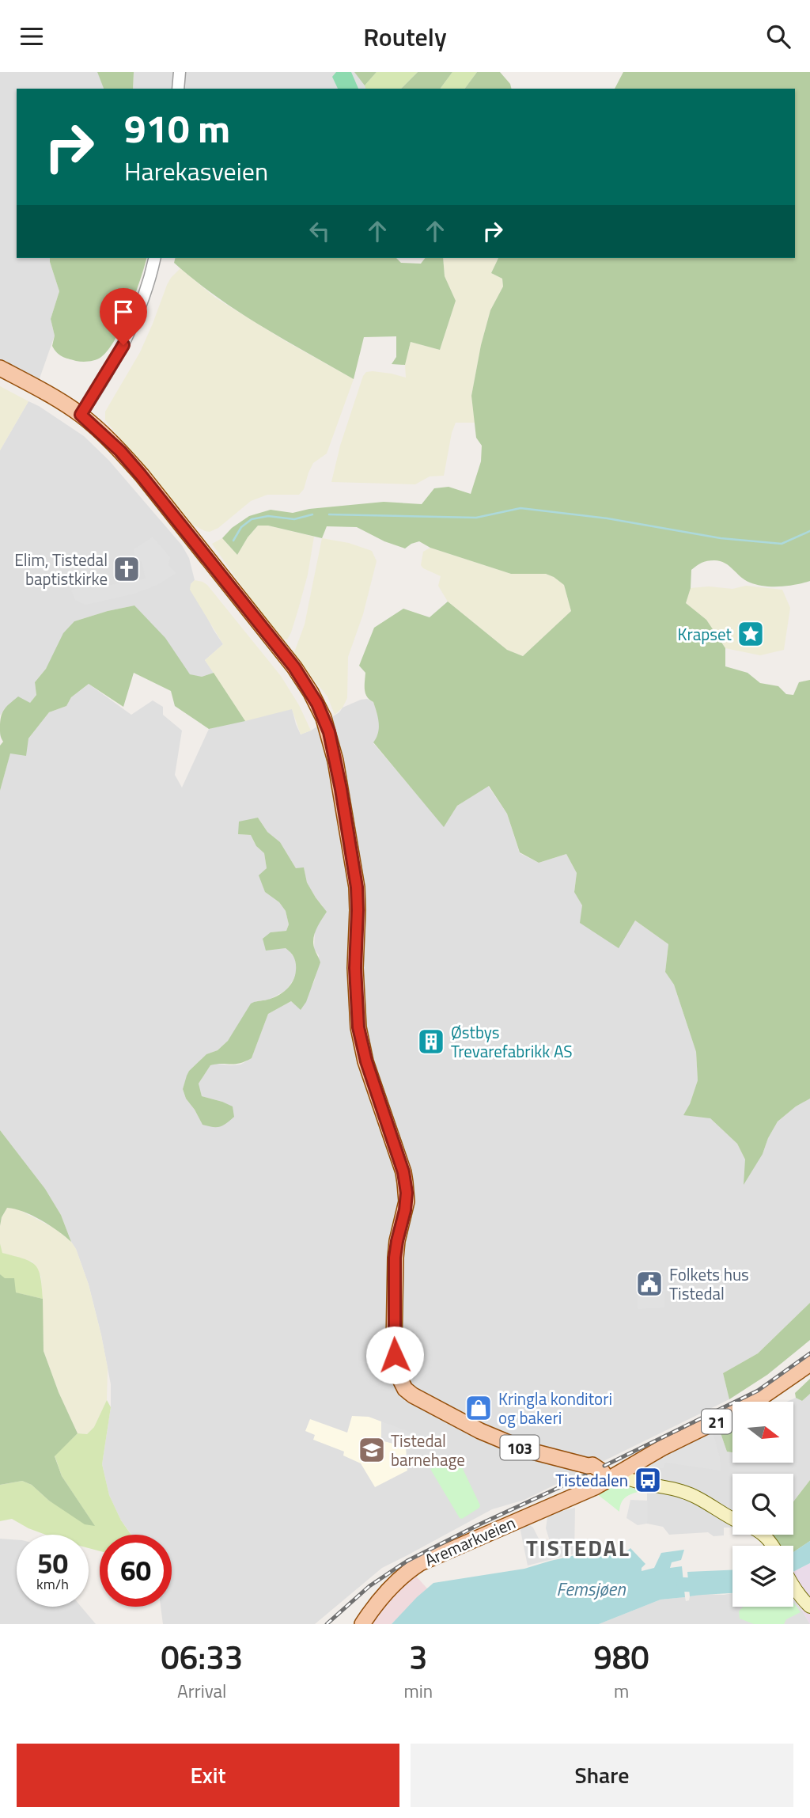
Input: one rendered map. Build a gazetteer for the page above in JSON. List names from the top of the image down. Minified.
{"streets":{"main road":["21","103","Aremarkveien"]},"crossings":[["21","103"],["21","Aremarkveien"],["103","Aremarkveien"]],"districts":["TISTEDAL"],"water":["Femsjøen"],"places":{"church":["Elim, Tistedal baptistkirke"],"place":["Krapset"],"building":["Østbys Trevarefabrikk AS"],"public building":["Folkets hus Tistedal"],"shop":["Kringla konditori og bakeri"],"school or university":["Tistedal barnehage"],"bus stop":["Tistedalen"]},"north":"right","page":{"header":"Routely","turn":["910 m","Harekasveien"],"speed":"50 km/h","limit":"60","eta":["06:33","Arrival","3","min","980","m"],"buttons":["Exit","Share"]}}
